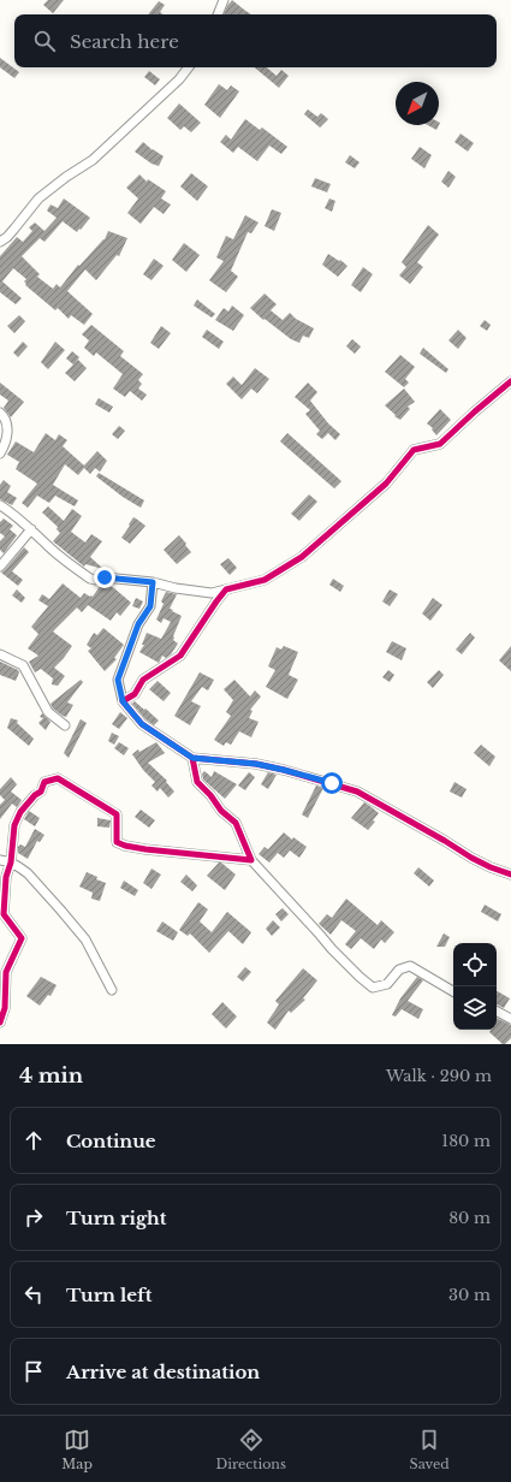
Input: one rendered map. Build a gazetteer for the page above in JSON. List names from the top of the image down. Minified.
{"north":"bottom left","page":{"search":"Search here","heading":["4 min","Walk · 290 m"],"list":[["Continue","180 m"],["Turn right","80 m"],["Turn left","30 m"],"Arrive at destination"],"nav":["Map","Directions","Saved"]}}
